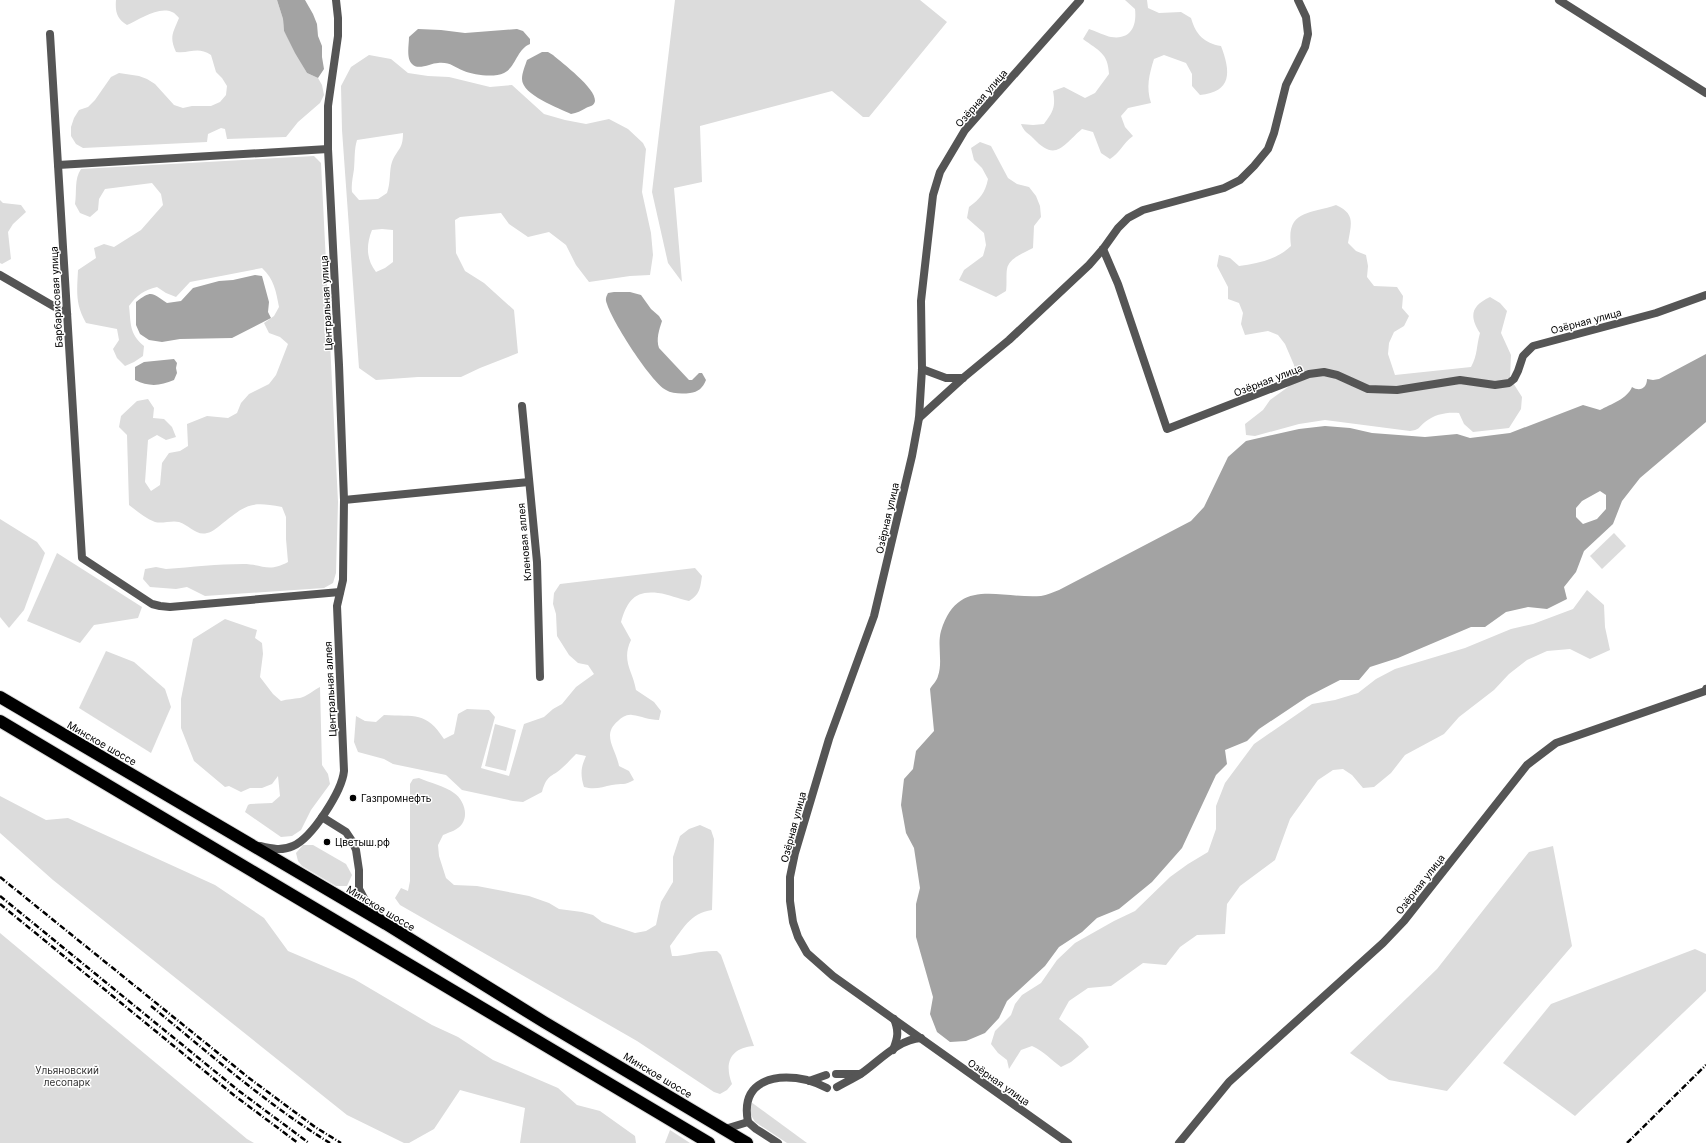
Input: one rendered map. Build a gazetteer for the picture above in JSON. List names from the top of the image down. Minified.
{"streets":{"highway":["Минское шоссе"],"street":["Озёрная улица","Барбарисовая улица","Центральная улица","Кленовая аллея","Центральная аллея"]},"crossings":[["Барбарисовая улица","Центральная улица"],["Центральная улица","Центральная аллея"]],"parks":["Ульяновский лесопарк"],"places":["Газпромнефть","Цветыш.рф"]}
